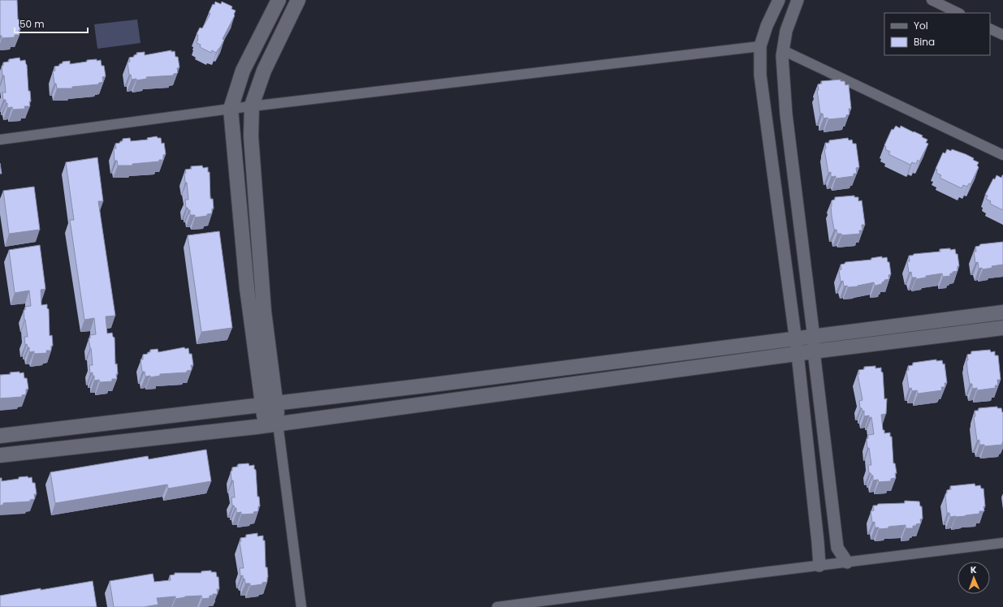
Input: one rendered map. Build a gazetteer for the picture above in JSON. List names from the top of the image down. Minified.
{"legend":["Yol","Bina"],"scale_bar":"50 m","north":"top"}
